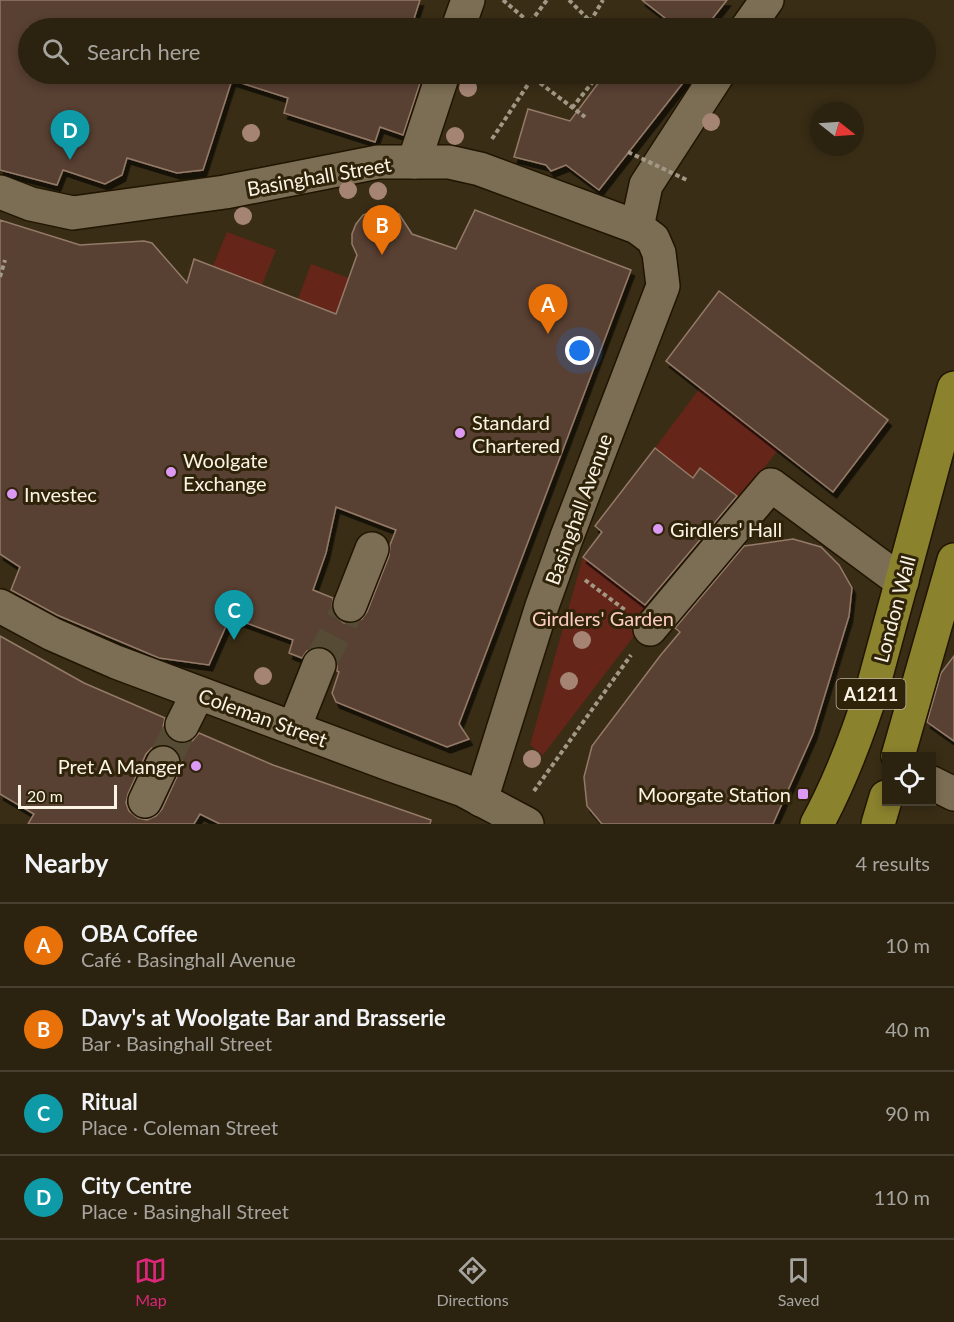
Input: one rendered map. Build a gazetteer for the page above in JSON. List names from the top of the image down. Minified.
{"streets":{"main road":["London Wall","A1211"],"street":["Basinghall Street","Basinghall Avenue","Coleman Street"]},"crossings":[["Basinghall Street","Basinghall Avenue"],["Basinghall Avenue","Coleman Street"]],"parks":["Girdlers' Garden"],"places":{"other":["Standard Chartered","Woolgate Exchange","Investec","Girdlers' Hall","Pret A Manger"],"transit":["Moorgate Station"]},"scale_bar":"20 m","north":"right","page":{"search":"Search here","pins":["D","B","A","C"],"scale":"20 m","heading":["Nearby","4 results"],"list":[{"mark":"A","name":"OBA Coffee","note":"Café · Basinghall Avenue","value":"10 m"},{"mark":"B","name":"Davy's at Woolgate Bar and Brasserie","note":"Bar · Basinghall Street","value":"40 m"},{"mark":"C","name":"Ritual","note":"Place · Coleman Street","value":"90 m"},{"mark":"D","name":"City Centre","note":"Place · Basinghall Street","value":"110 m"}],"nav":["Map","Directions","Saved"]}}
